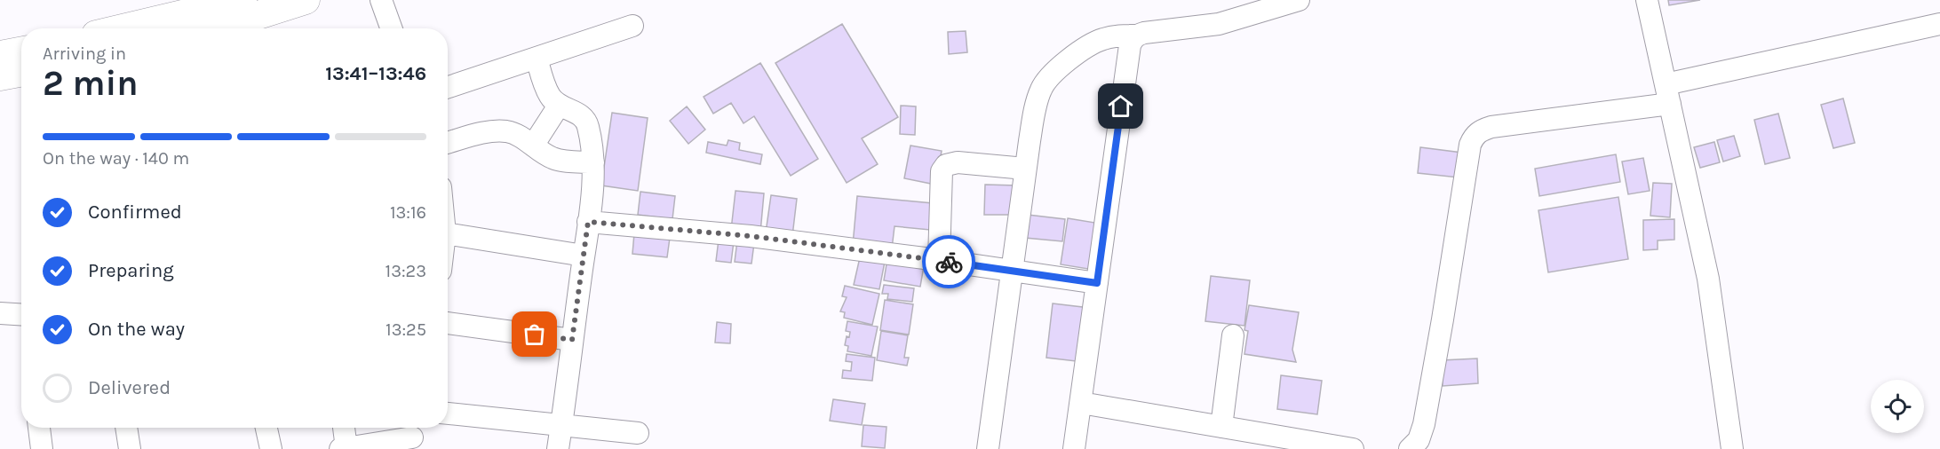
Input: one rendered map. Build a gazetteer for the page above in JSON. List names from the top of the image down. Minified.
{"page":{"heading":["2 min","Arriving in","13:41–13:46"],"bar":"On the way · 140 m","list":[["Confirmed","13:16"],["Preparing","13:23"],["On the way","13:25"],"Delivered"]}}
